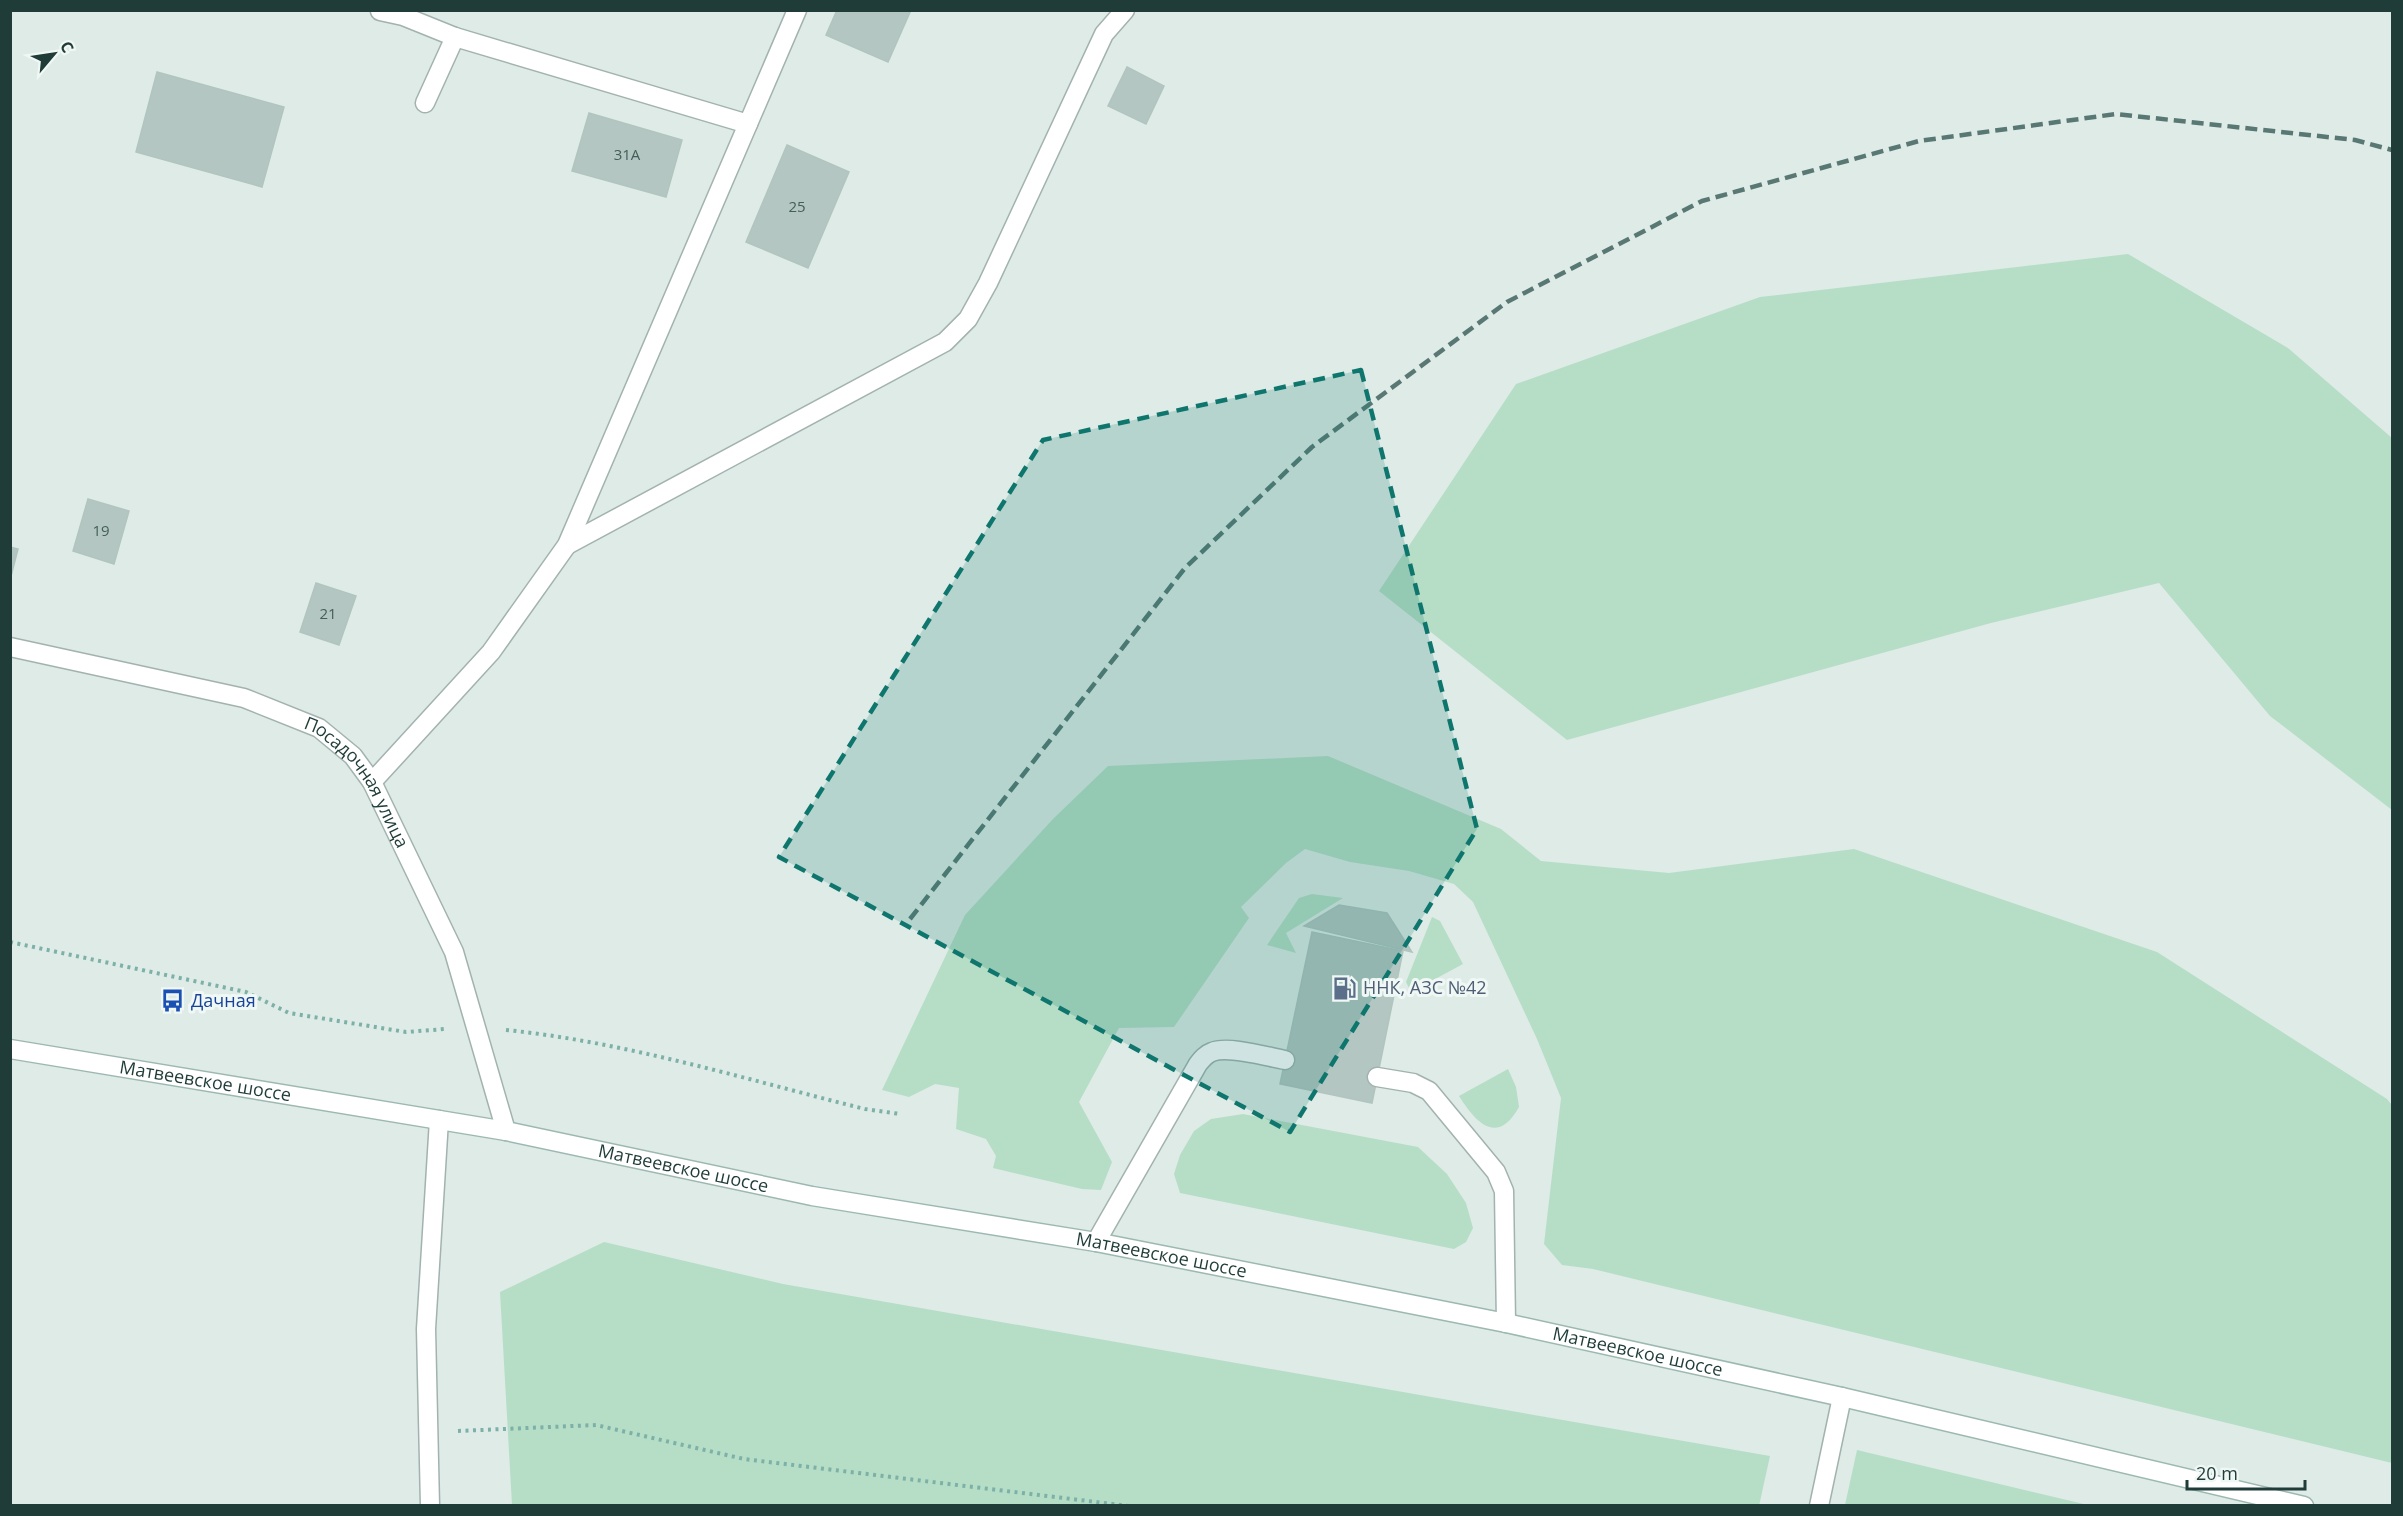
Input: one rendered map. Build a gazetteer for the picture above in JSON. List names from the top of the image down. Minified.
{"streets":{"main road":["Посадочная улица","Матвеевское шоссе"]},"crossings":[["Посадочная улица","Матвеевское шоссе"]],"places":{"fuel station":["ННК, АЗС №42"],"bus stop":["Дачная"]},"house_numbers":["31А","25","19","21"],"scale_bar":"20 m","north":"top right"}
